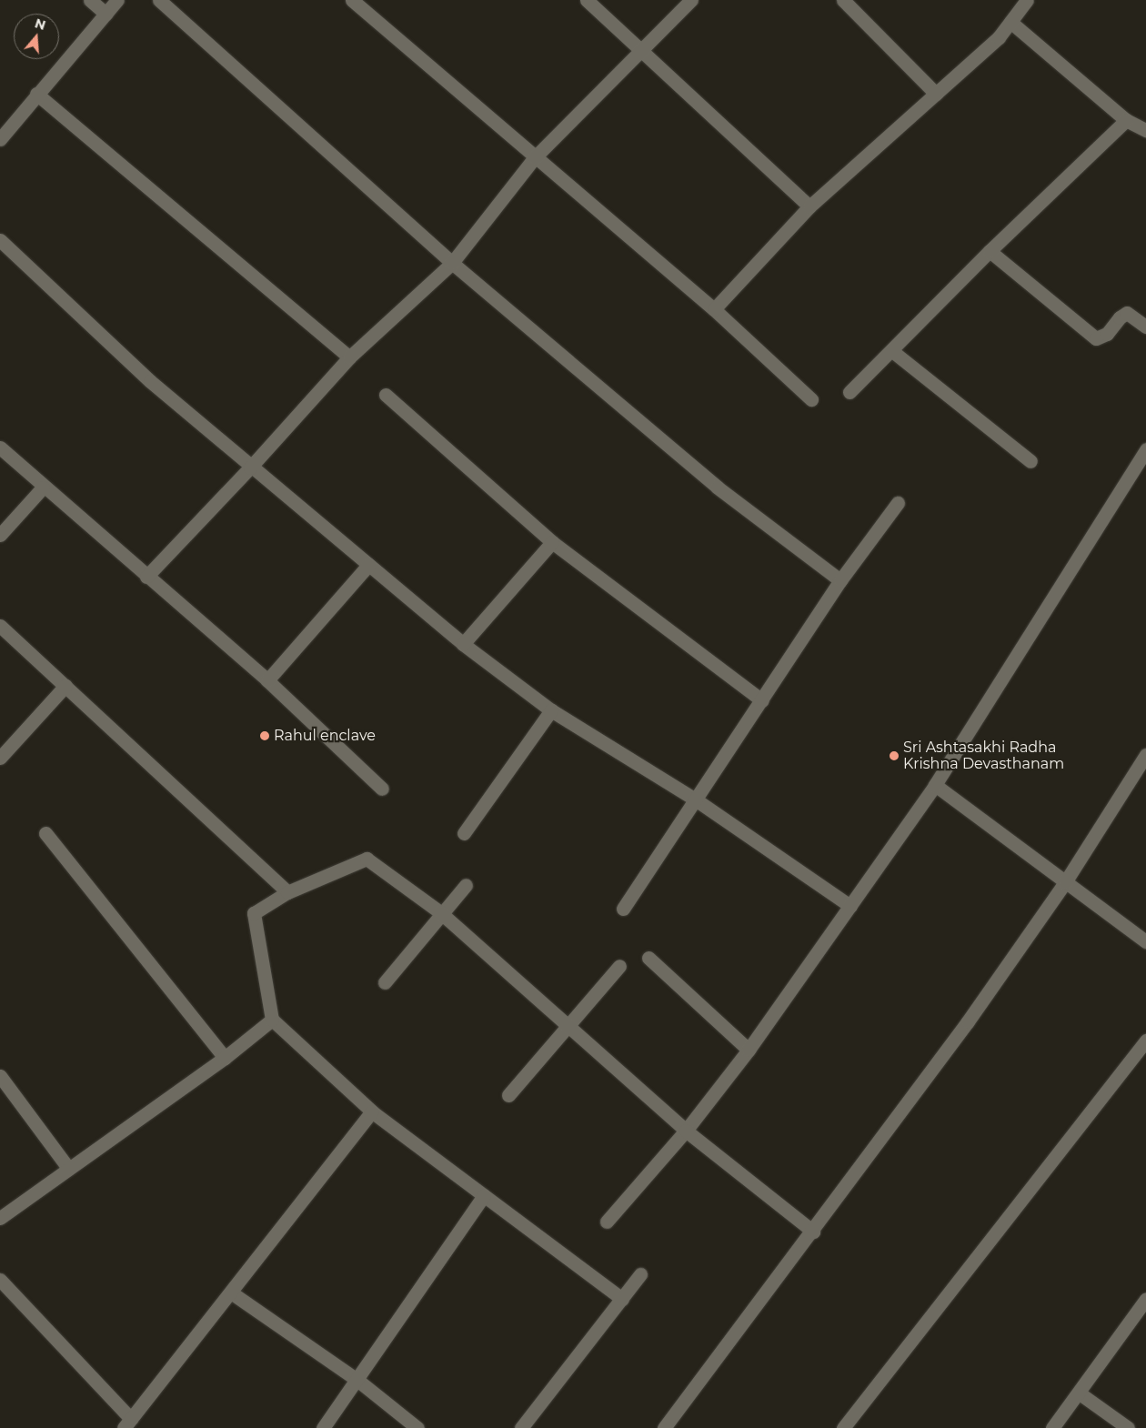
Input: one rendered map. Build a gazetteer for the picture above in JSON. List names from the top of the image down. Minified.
{"places":["Rahul enclave","Sri Ashtasakhi Radha Krishna Devasthanam"],"north":"top"}
